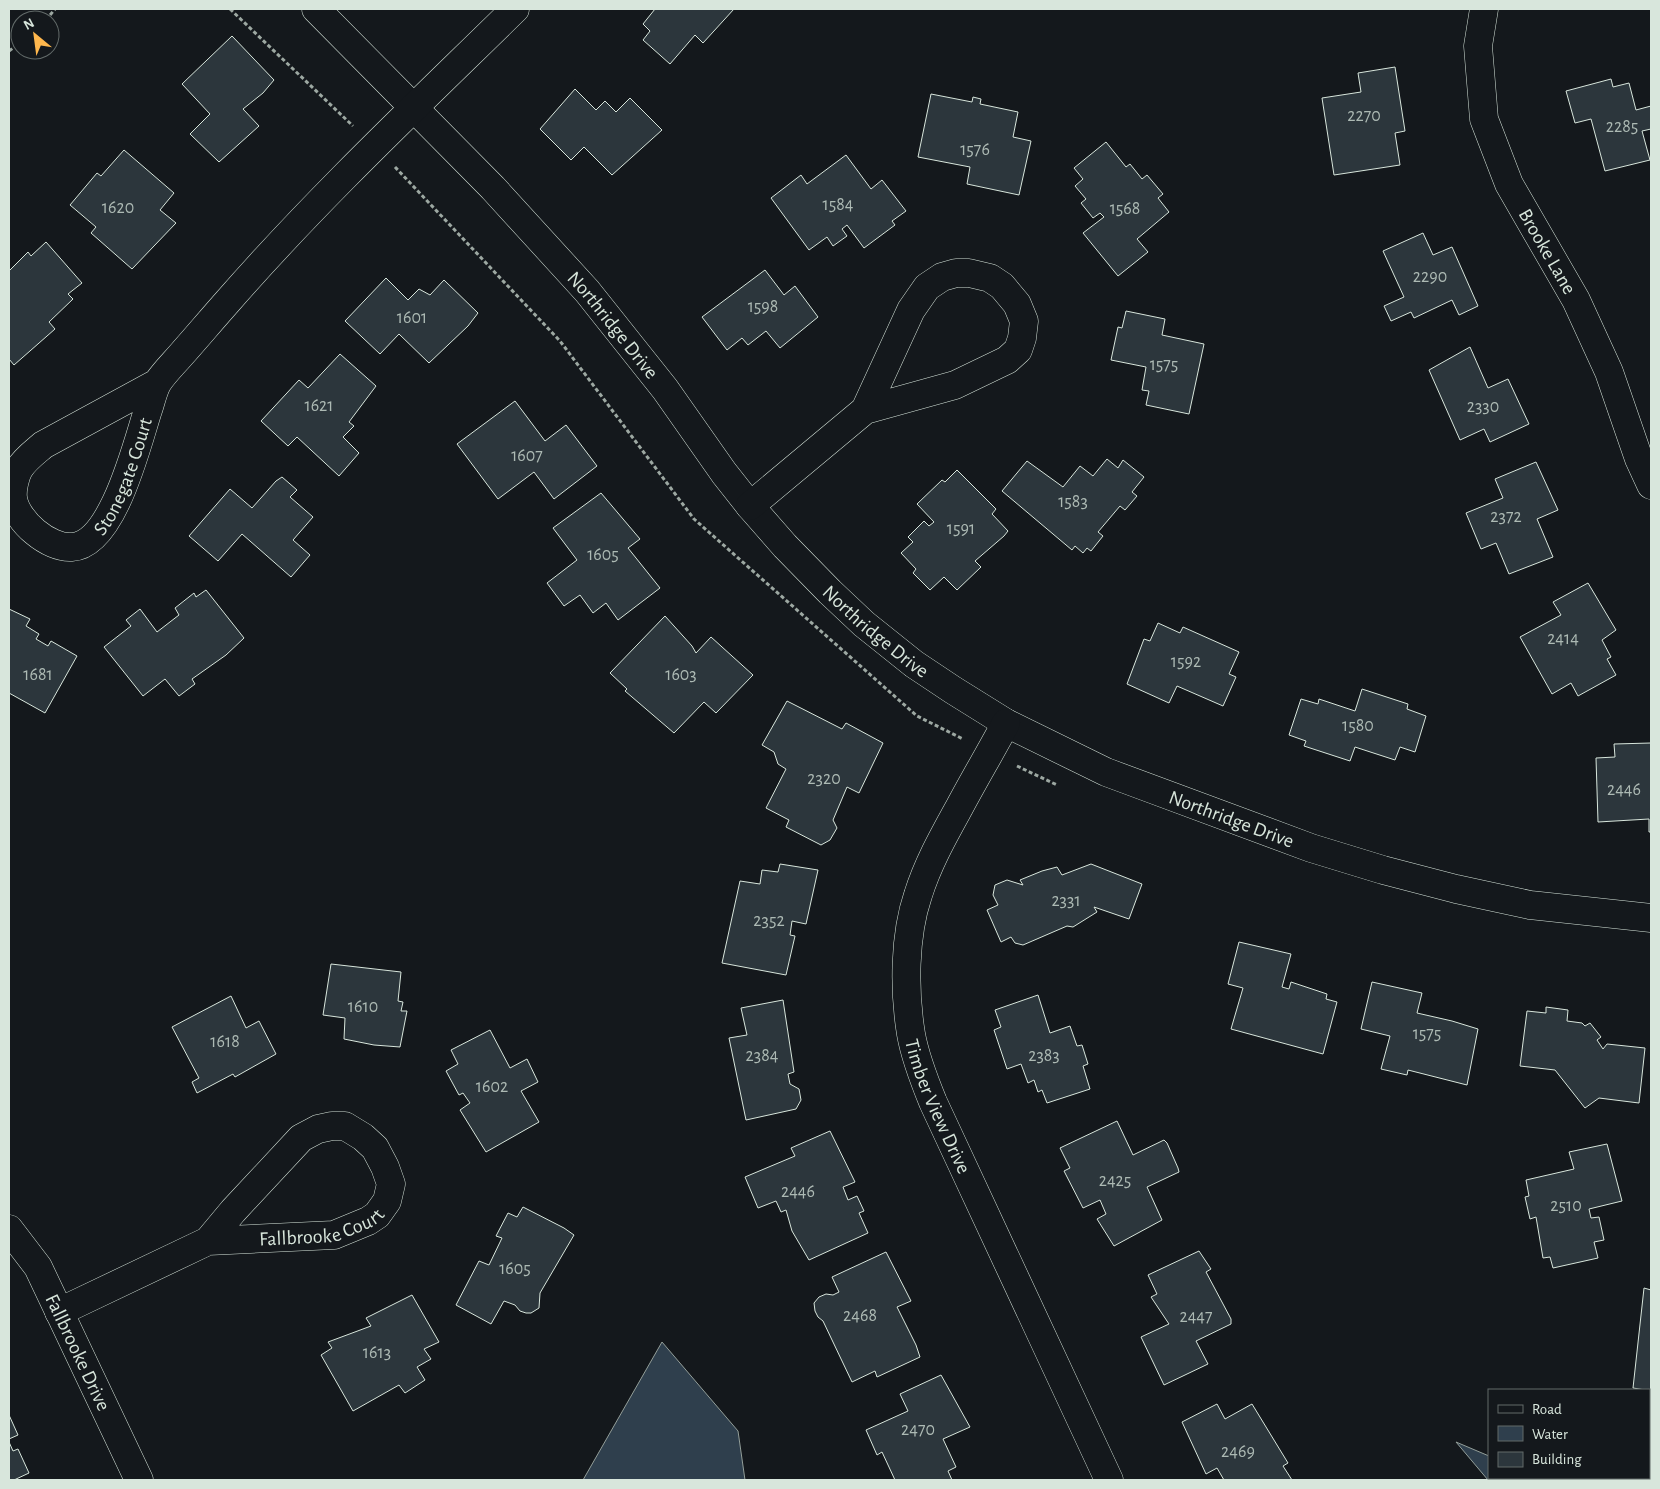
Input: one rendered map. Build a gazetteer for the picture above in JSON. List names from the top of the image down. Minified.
{"streets":{"street":["Brooke Lane","Northridge Drive","Stonegate Court","Timber View Drive","Fallbrooke Court","Fallbrooke Drive"]},"crossings":[["Northridge Drive","Stonegate Court"],["Northridge Drive","Timber View Drive"],["Fallbrooke Court","Fallbrooke Drive"]],"house_numbers":["2270","2285","1576","1584","1620","1568","2290","1598","1601","1575","1621","2330","1607","1583","2372","1591","1605","2414","1592","1681","1603","1580","2320","2446","2331","2352","1610","1575","1618","2384","2383","1602","2425","2446","2510","1605","2468","2447","1613","2470","2469"],"legend":["Road","Water","Building"],"north":"top left"}
